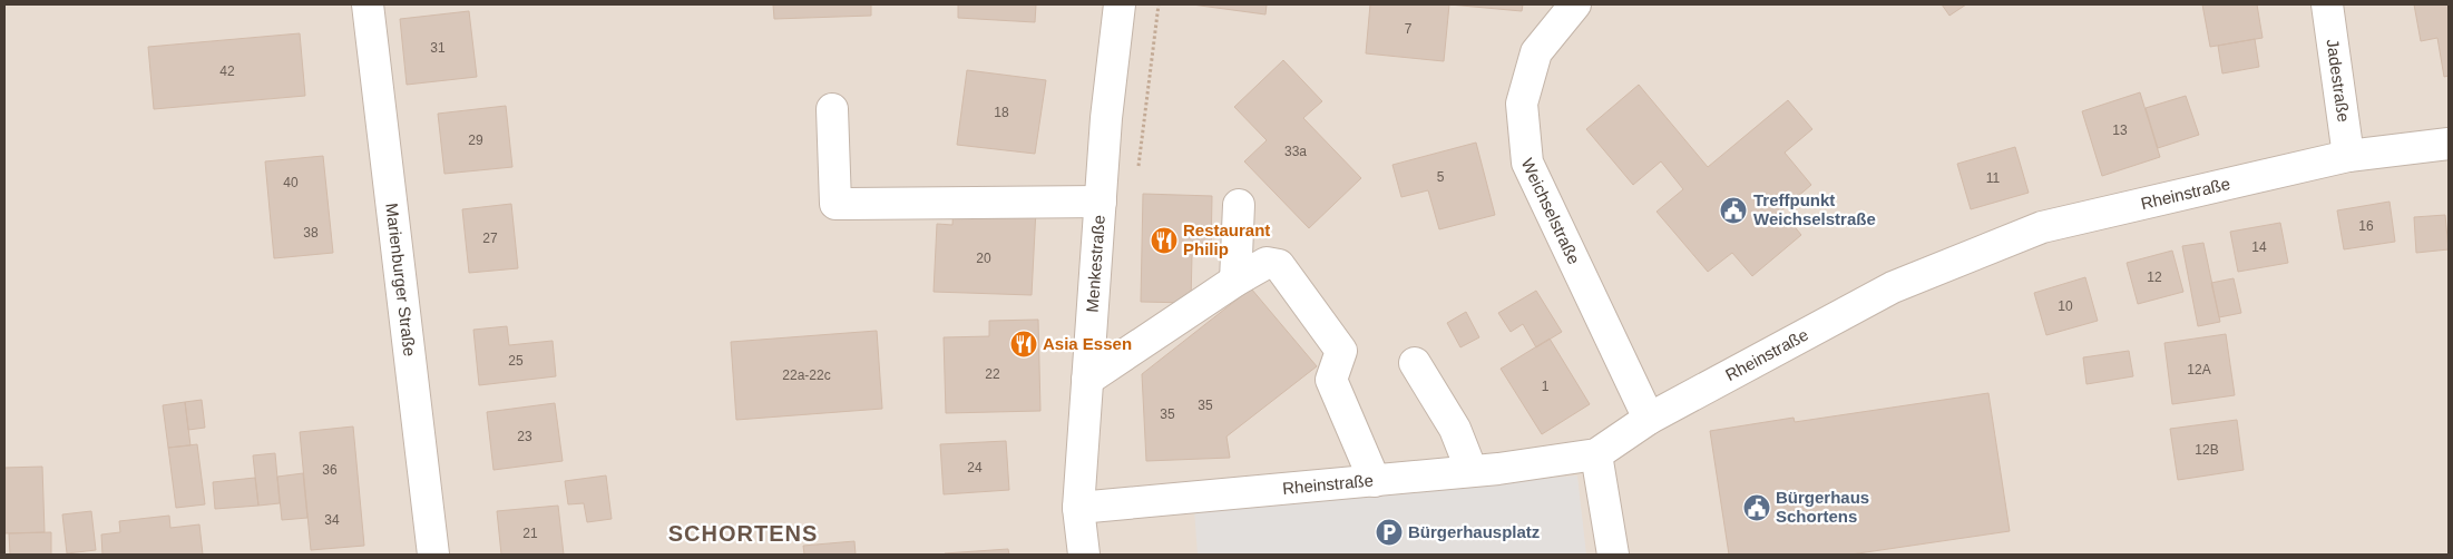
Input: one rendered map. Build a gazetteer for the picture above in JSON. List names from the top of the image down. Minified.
{"streets":{"street":["Jadestraße","Rheinstraße","Weichselstraße","Menkestraße","Marienburger Straße"]},"crossings":[["Jadestraße","Rheinstraße"],["Rheinstraße","Weichselstraße"],["Rheinstraße","Menkestraße"]],"districts":["SCHORTENS"],"places":{"public building":["Treffpunkt Weichselstraße","Bürgerhaus Schortens"],"restaurant":["Restaurant Philip","Asia Essen"],"parking":["Bürgerhausplatz"]},"house_numbers":["7","31","42","18","13","29","33a","5","11","40","16","38","27","14","20","12","10","25","12A","22","22a-22c","1","35","35","23","12B","24","36","34","21"]}
